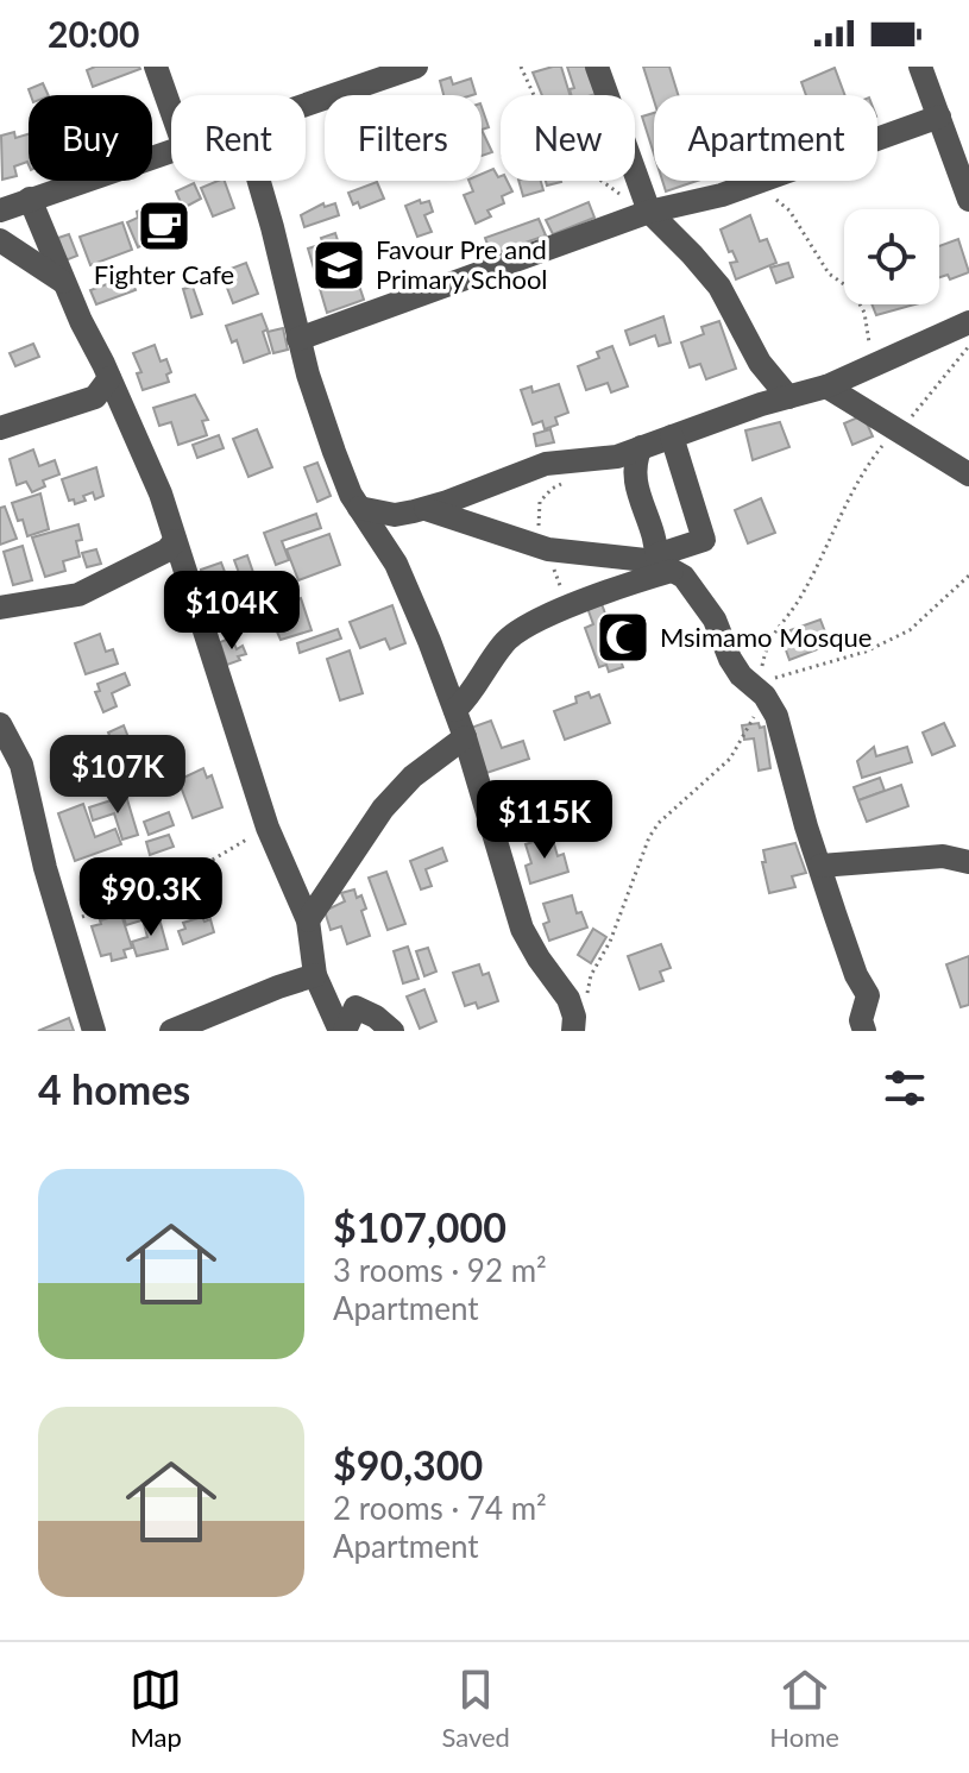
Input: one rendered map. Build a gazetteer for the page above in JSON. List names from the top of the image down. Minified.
{"places":{"cafe":["Fighter Cafe"],"school or university":["Favour Pre and Primary School"],"mosque":["Msimamo Mosque"]},"page":{"status":"20:00","chip":["Buy","Rent","Filters","New","Apartment"],"price":["$104K","$107K","$115K","$90.3K"],"heading":"4 homes","list":[{"name":"$107,000","note":"3 rooms · 92 m² · Apartment"},{"name":"$90,300","note":"2 rooms · 74 m² · Apartment"}],"tabs":["Map","Saved","Home"]}}
